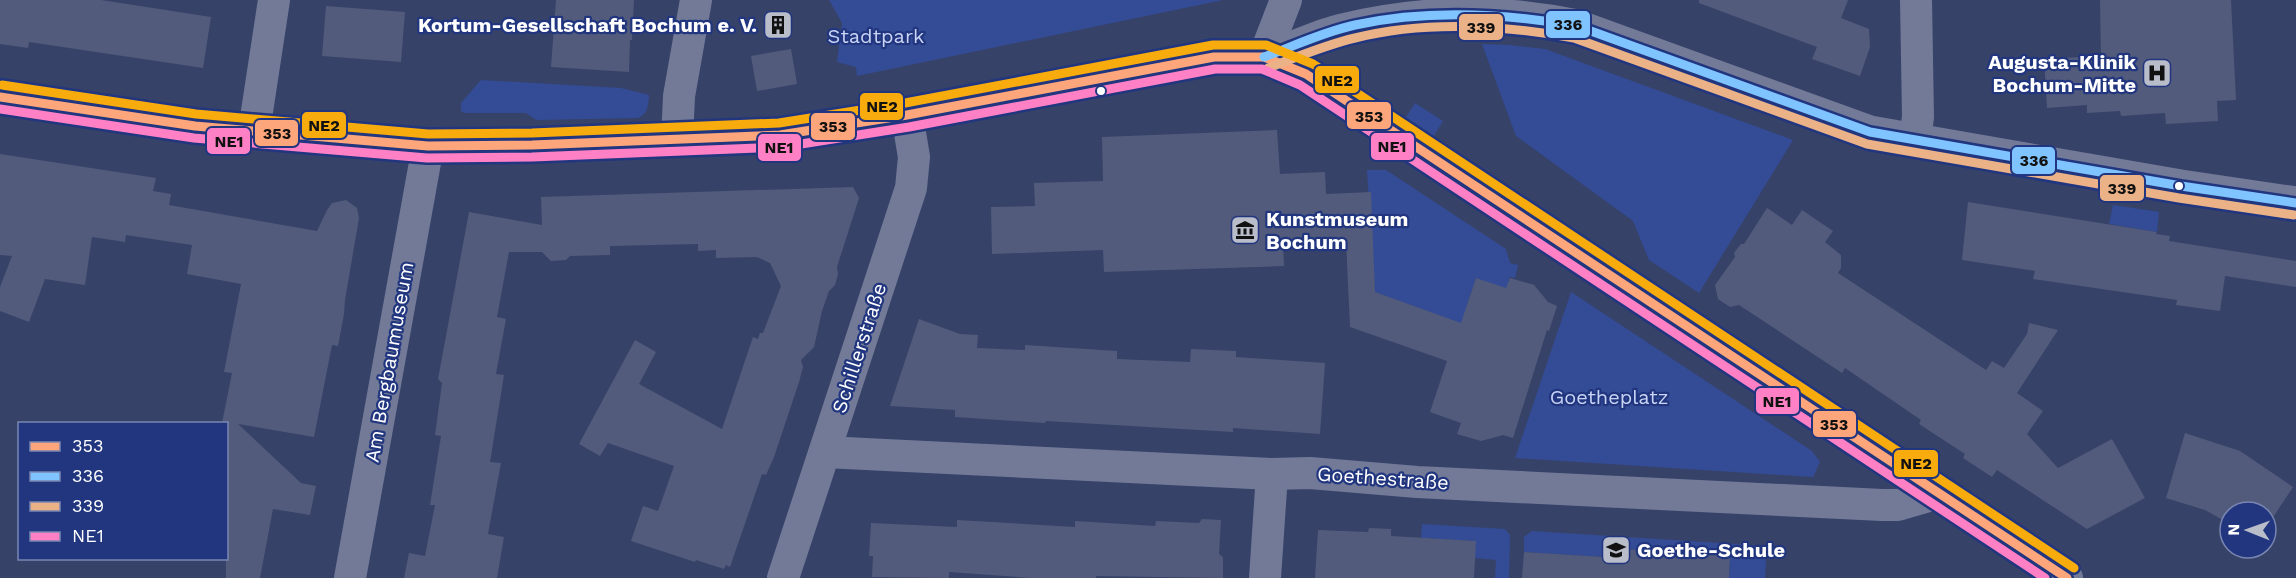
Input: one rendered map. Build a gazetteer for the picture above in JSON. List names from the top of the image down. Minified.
{"streets":{"street":["Schillerstraße","Am Bergbaumuseum","Goethestraße"]},"crossings":[["Schillerstraße","Goethestraße"]],"parks":["Stadtpark","Goetheplatz"],"places":{"building":["Kortum-Gesellschaft Bochum e. V."],"hospital":["Augusta-Klinik Bochum-Mitte"],"museum":["Kunstmuseum Bochum"],"school or university":["Goethe-Schule"]},"lines":["transit line 336","transit line 339","transit line NE2","transit line 353","transit line NE1"],"legend":["353","336","339","NE1"],"north":"left"}
